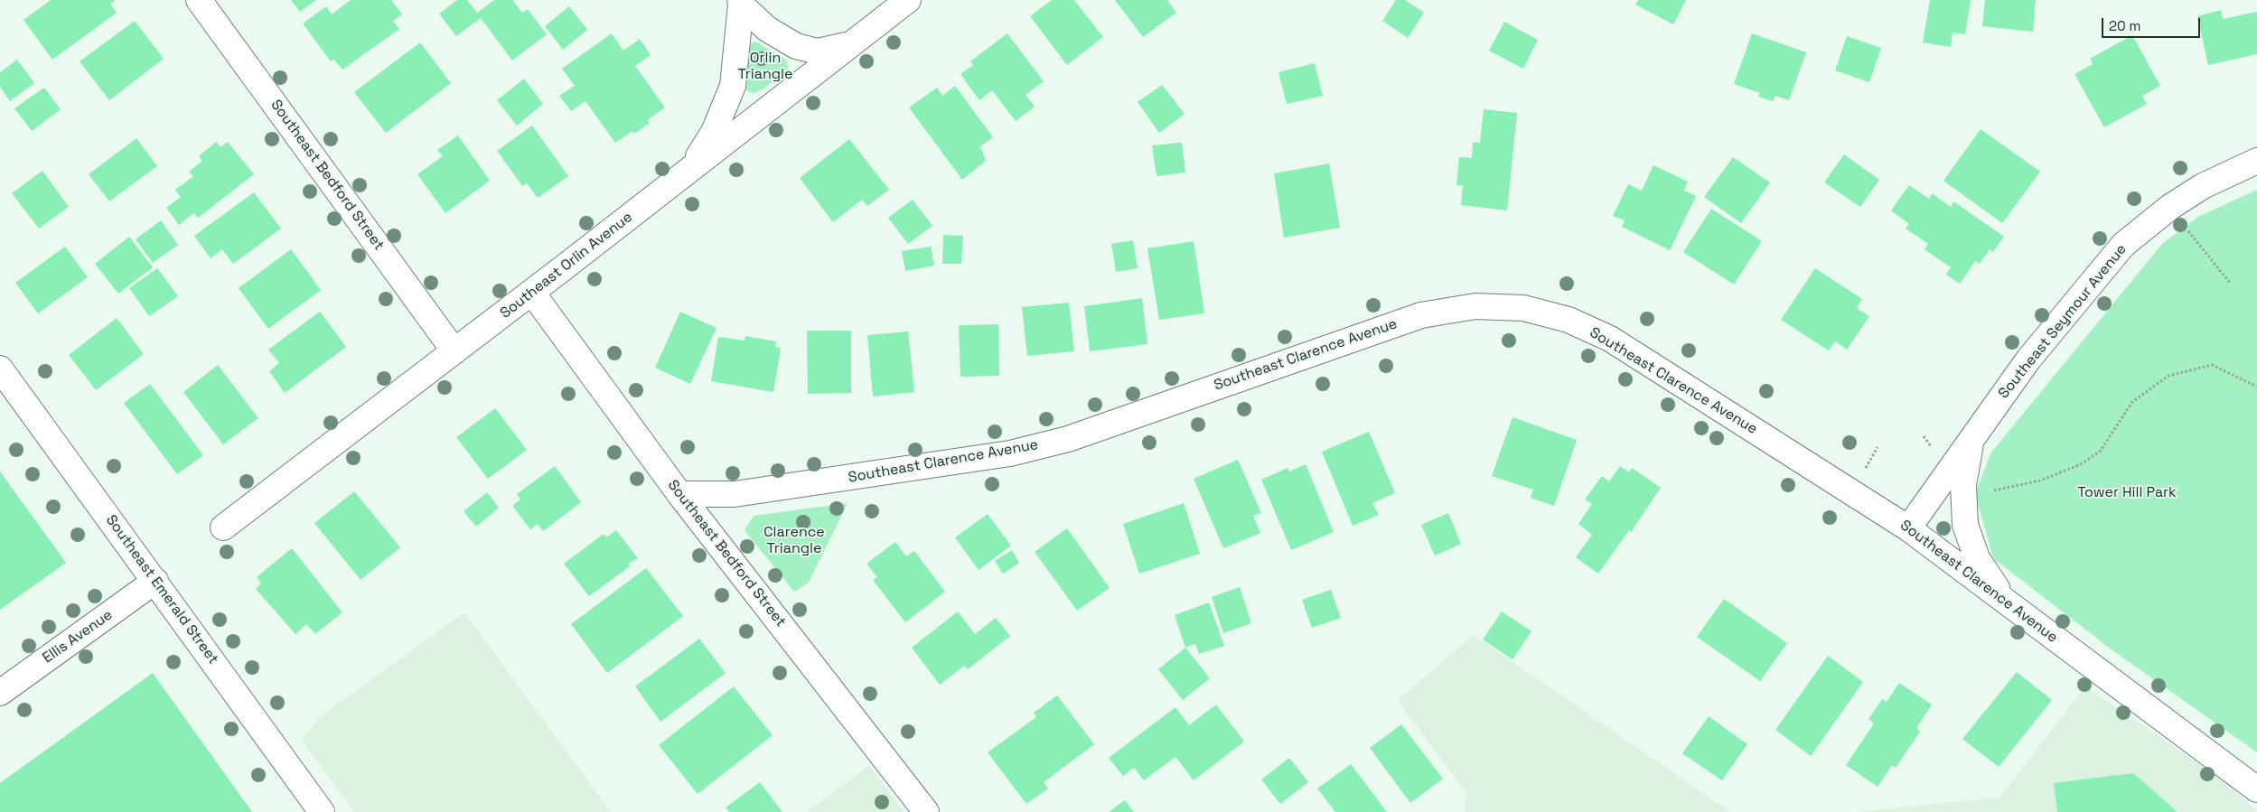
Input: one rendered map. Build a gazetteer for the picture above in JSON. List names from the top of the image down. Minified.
{"streets":{"street":["Southeast Bedford Street","Southeast Orlin Avenue","Southeast Seymour Avenue","Southeast Clarence Avenue","Southeast Emerald Street","Ellis Avenue"]},"crossings":[["Southeast Bedford Street","Southeast Orlin Avenue"],["Southeast Bedford Street","Southeast Clarence Avenue"],["Southeast Seymour Avenue","Southeast Clarence Avenue"],["Southeast Emerald Street","Ellis Avenue"]],"parks":["Orlin Triangle","Tower Hill Park","Clarence Triangle"],"scale_bar":"20 m"}
